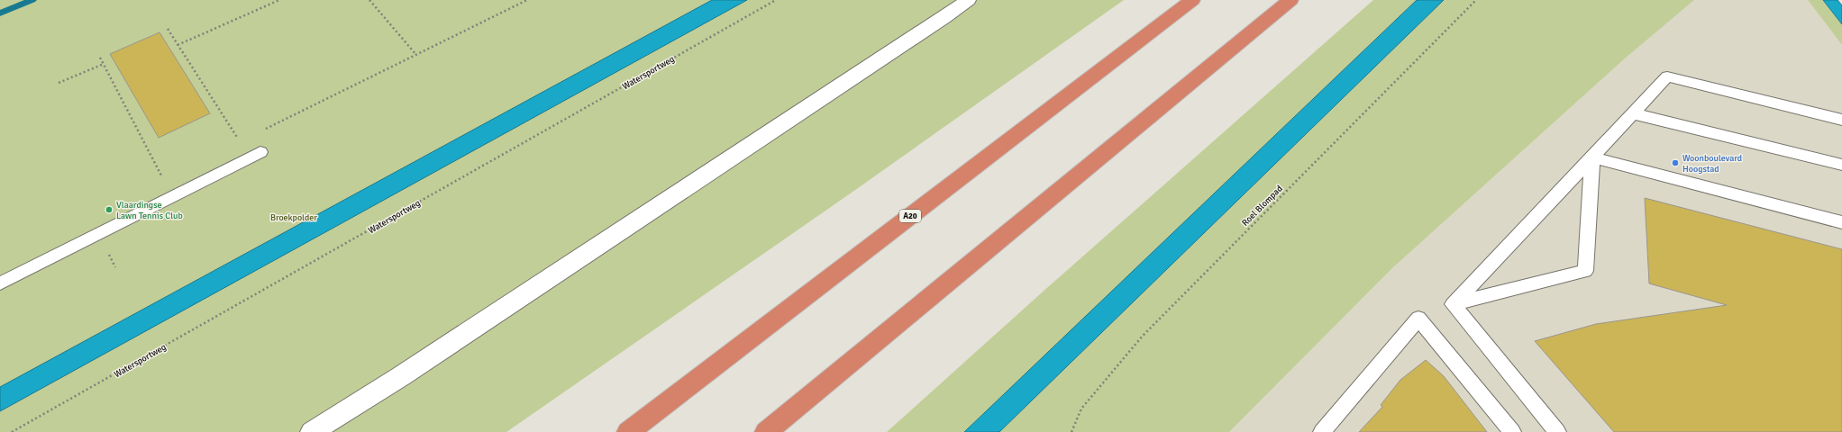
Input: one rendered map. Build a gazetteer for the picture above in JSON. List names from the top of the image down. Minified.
{"streets":{"highway":["A20"],"path":["Watersportweg","Roel Blompad"]},"parks":["Broekpolder"],"places":["Woonboulevard Hoogstad","Vlaardingse Lawn Tennis Club"]}
